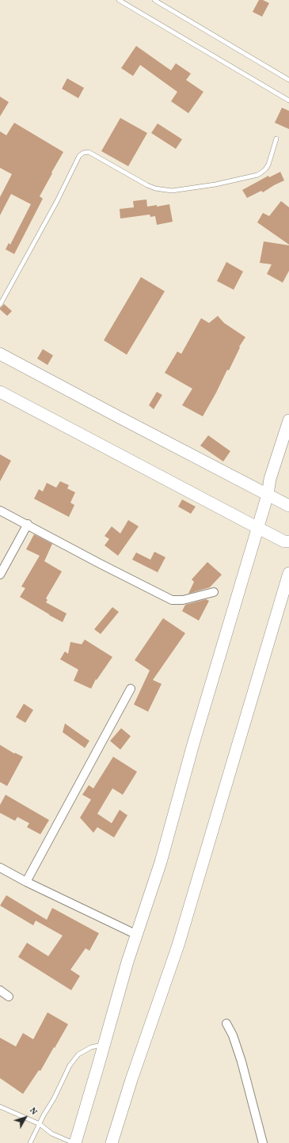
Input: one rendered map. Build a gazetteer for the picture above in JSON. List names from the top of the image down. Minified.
{"north":"top right"}
